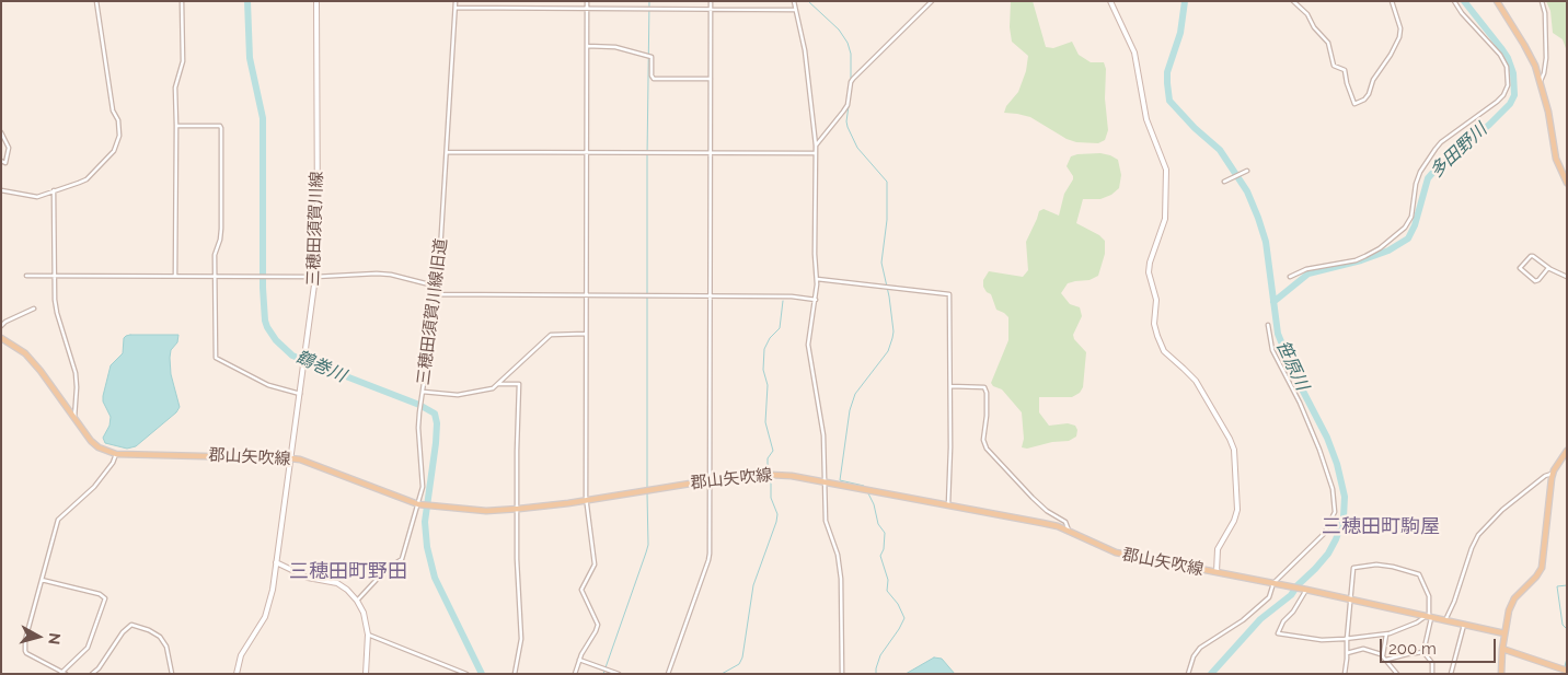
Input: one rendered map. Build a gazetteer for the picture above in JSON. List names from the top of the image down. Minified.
{"streets":{"main road":["郡山矢吹線"],"street":["三穂田須賀川線","三穂田須賀川線旧道"]},"crossings":[["三穂田須賀川線","郡山矢吹線"],["三穂田須賀川線旧道","郡山矢吹線"]],"districts":["三穂田町駒屋","三穂田町野田"],"water":["多田野川","笹原川","鶴巻川"],"scale_bar":"200 m","north":"right"}
